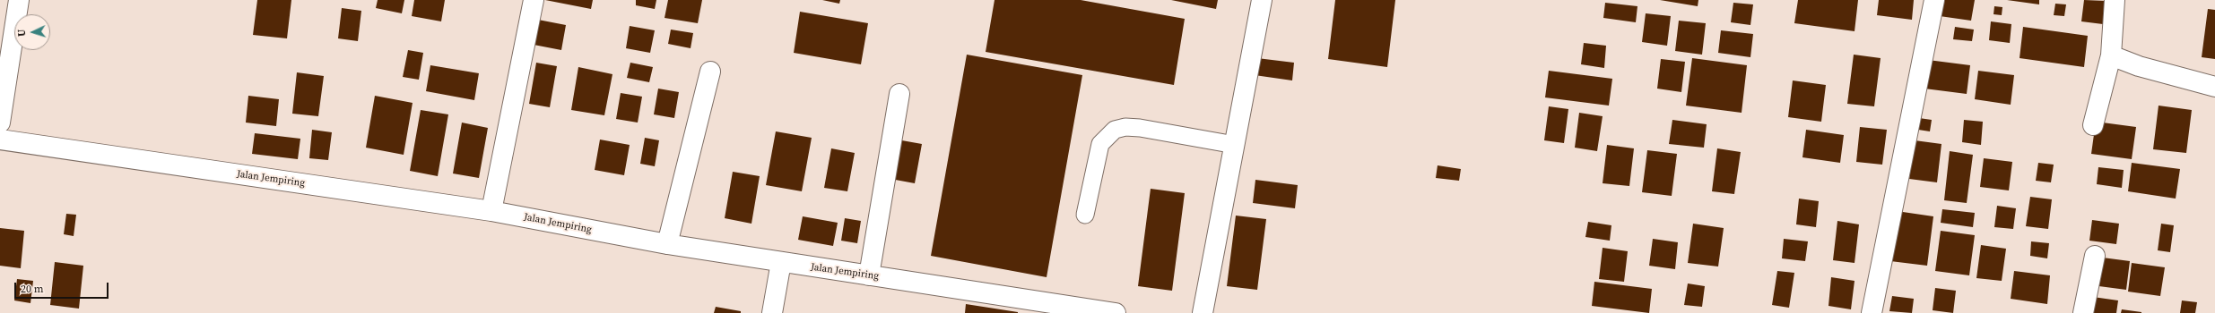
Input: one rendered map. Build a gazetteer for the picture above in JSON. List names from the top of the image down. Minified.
{"streets":{"street":["Jalan Jempiring"]},"scale_bar":"20 m","north":"left"}
